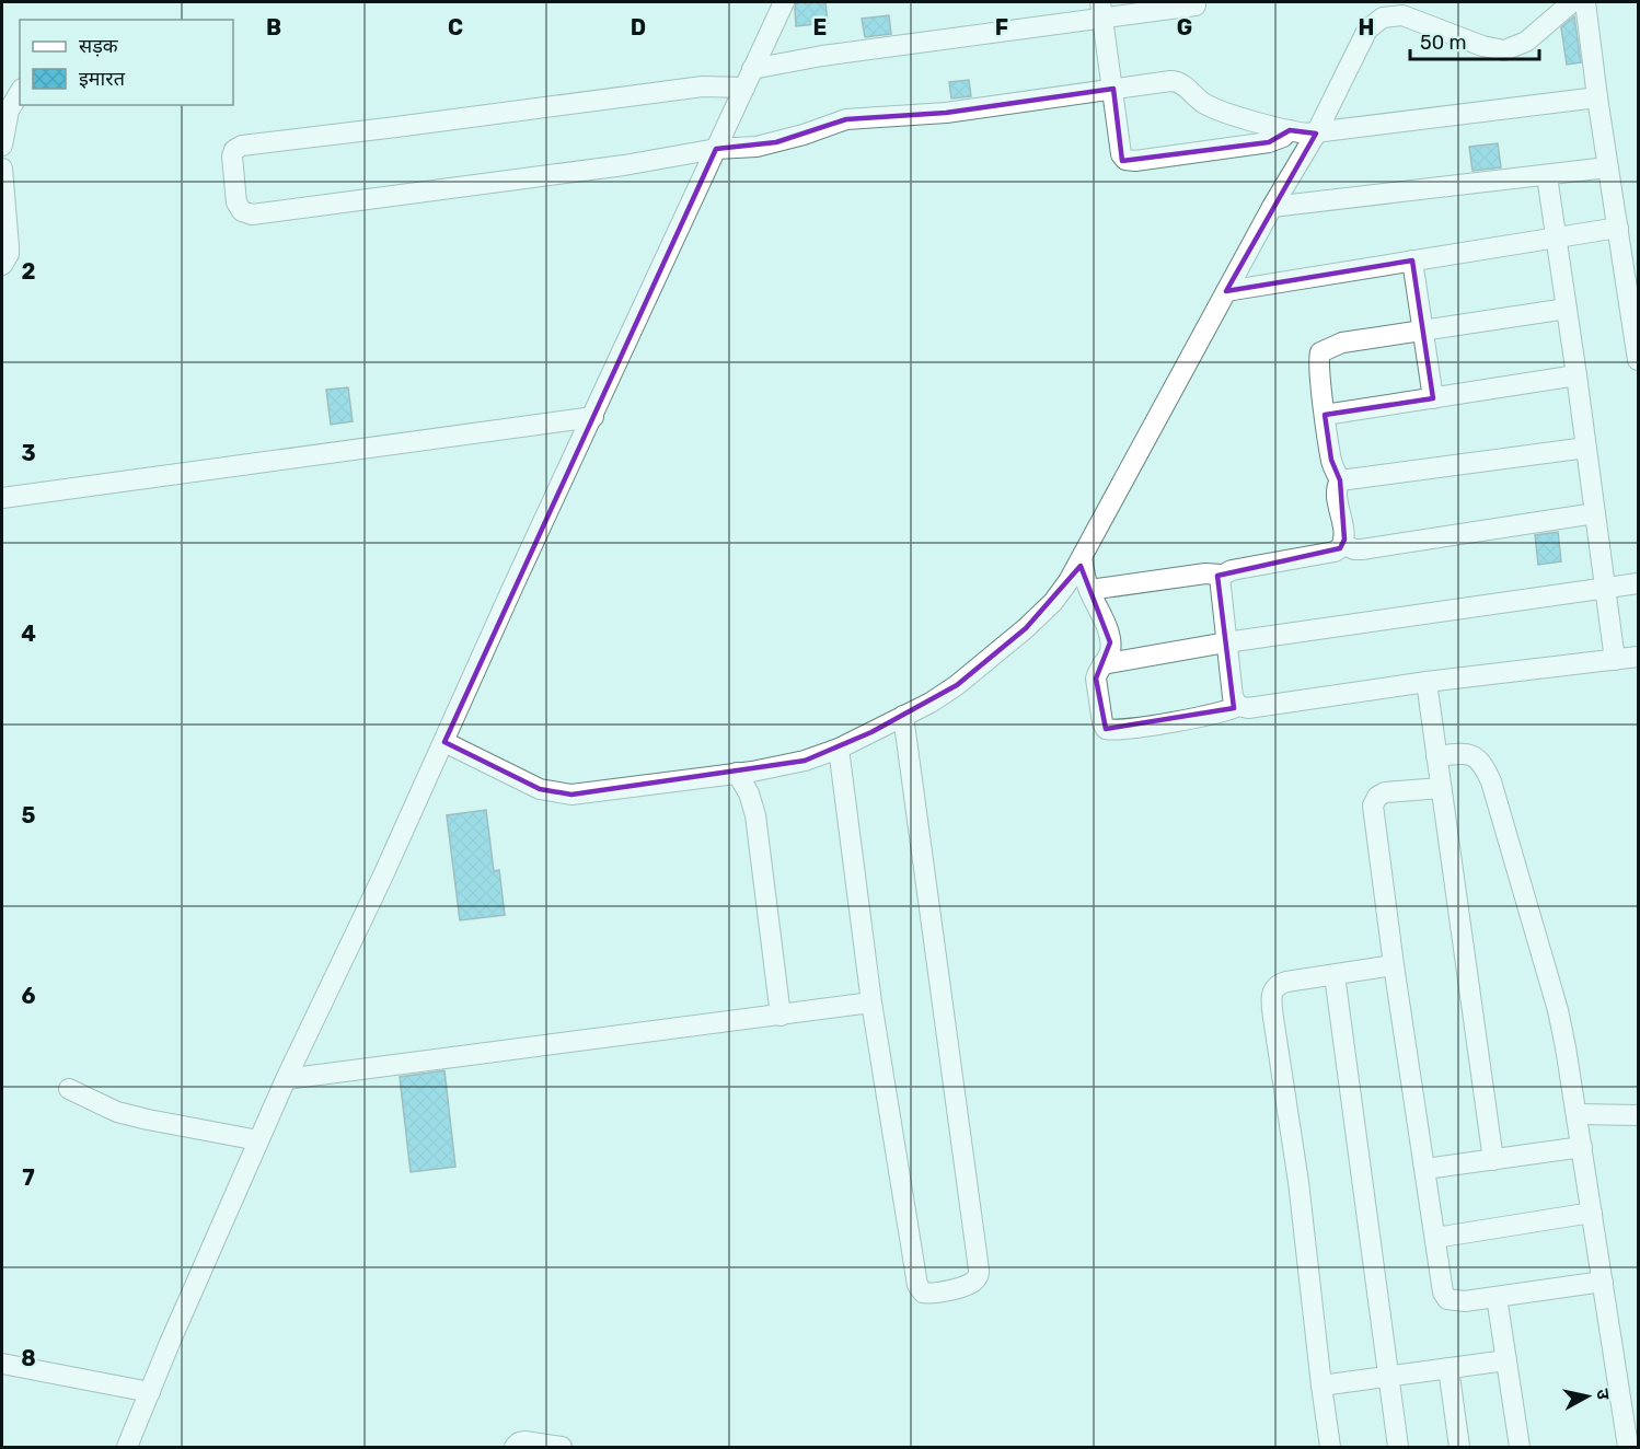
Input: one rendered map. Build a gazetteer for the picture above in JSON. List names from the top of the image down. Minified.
{"legend":["सड़क","इमारत"],"scale_bar":"50 m","north":"right","grid":{"columns":["B","C","D","E","F","G","H"],"rows":["2","3","4","5","6","7","8"]}}
